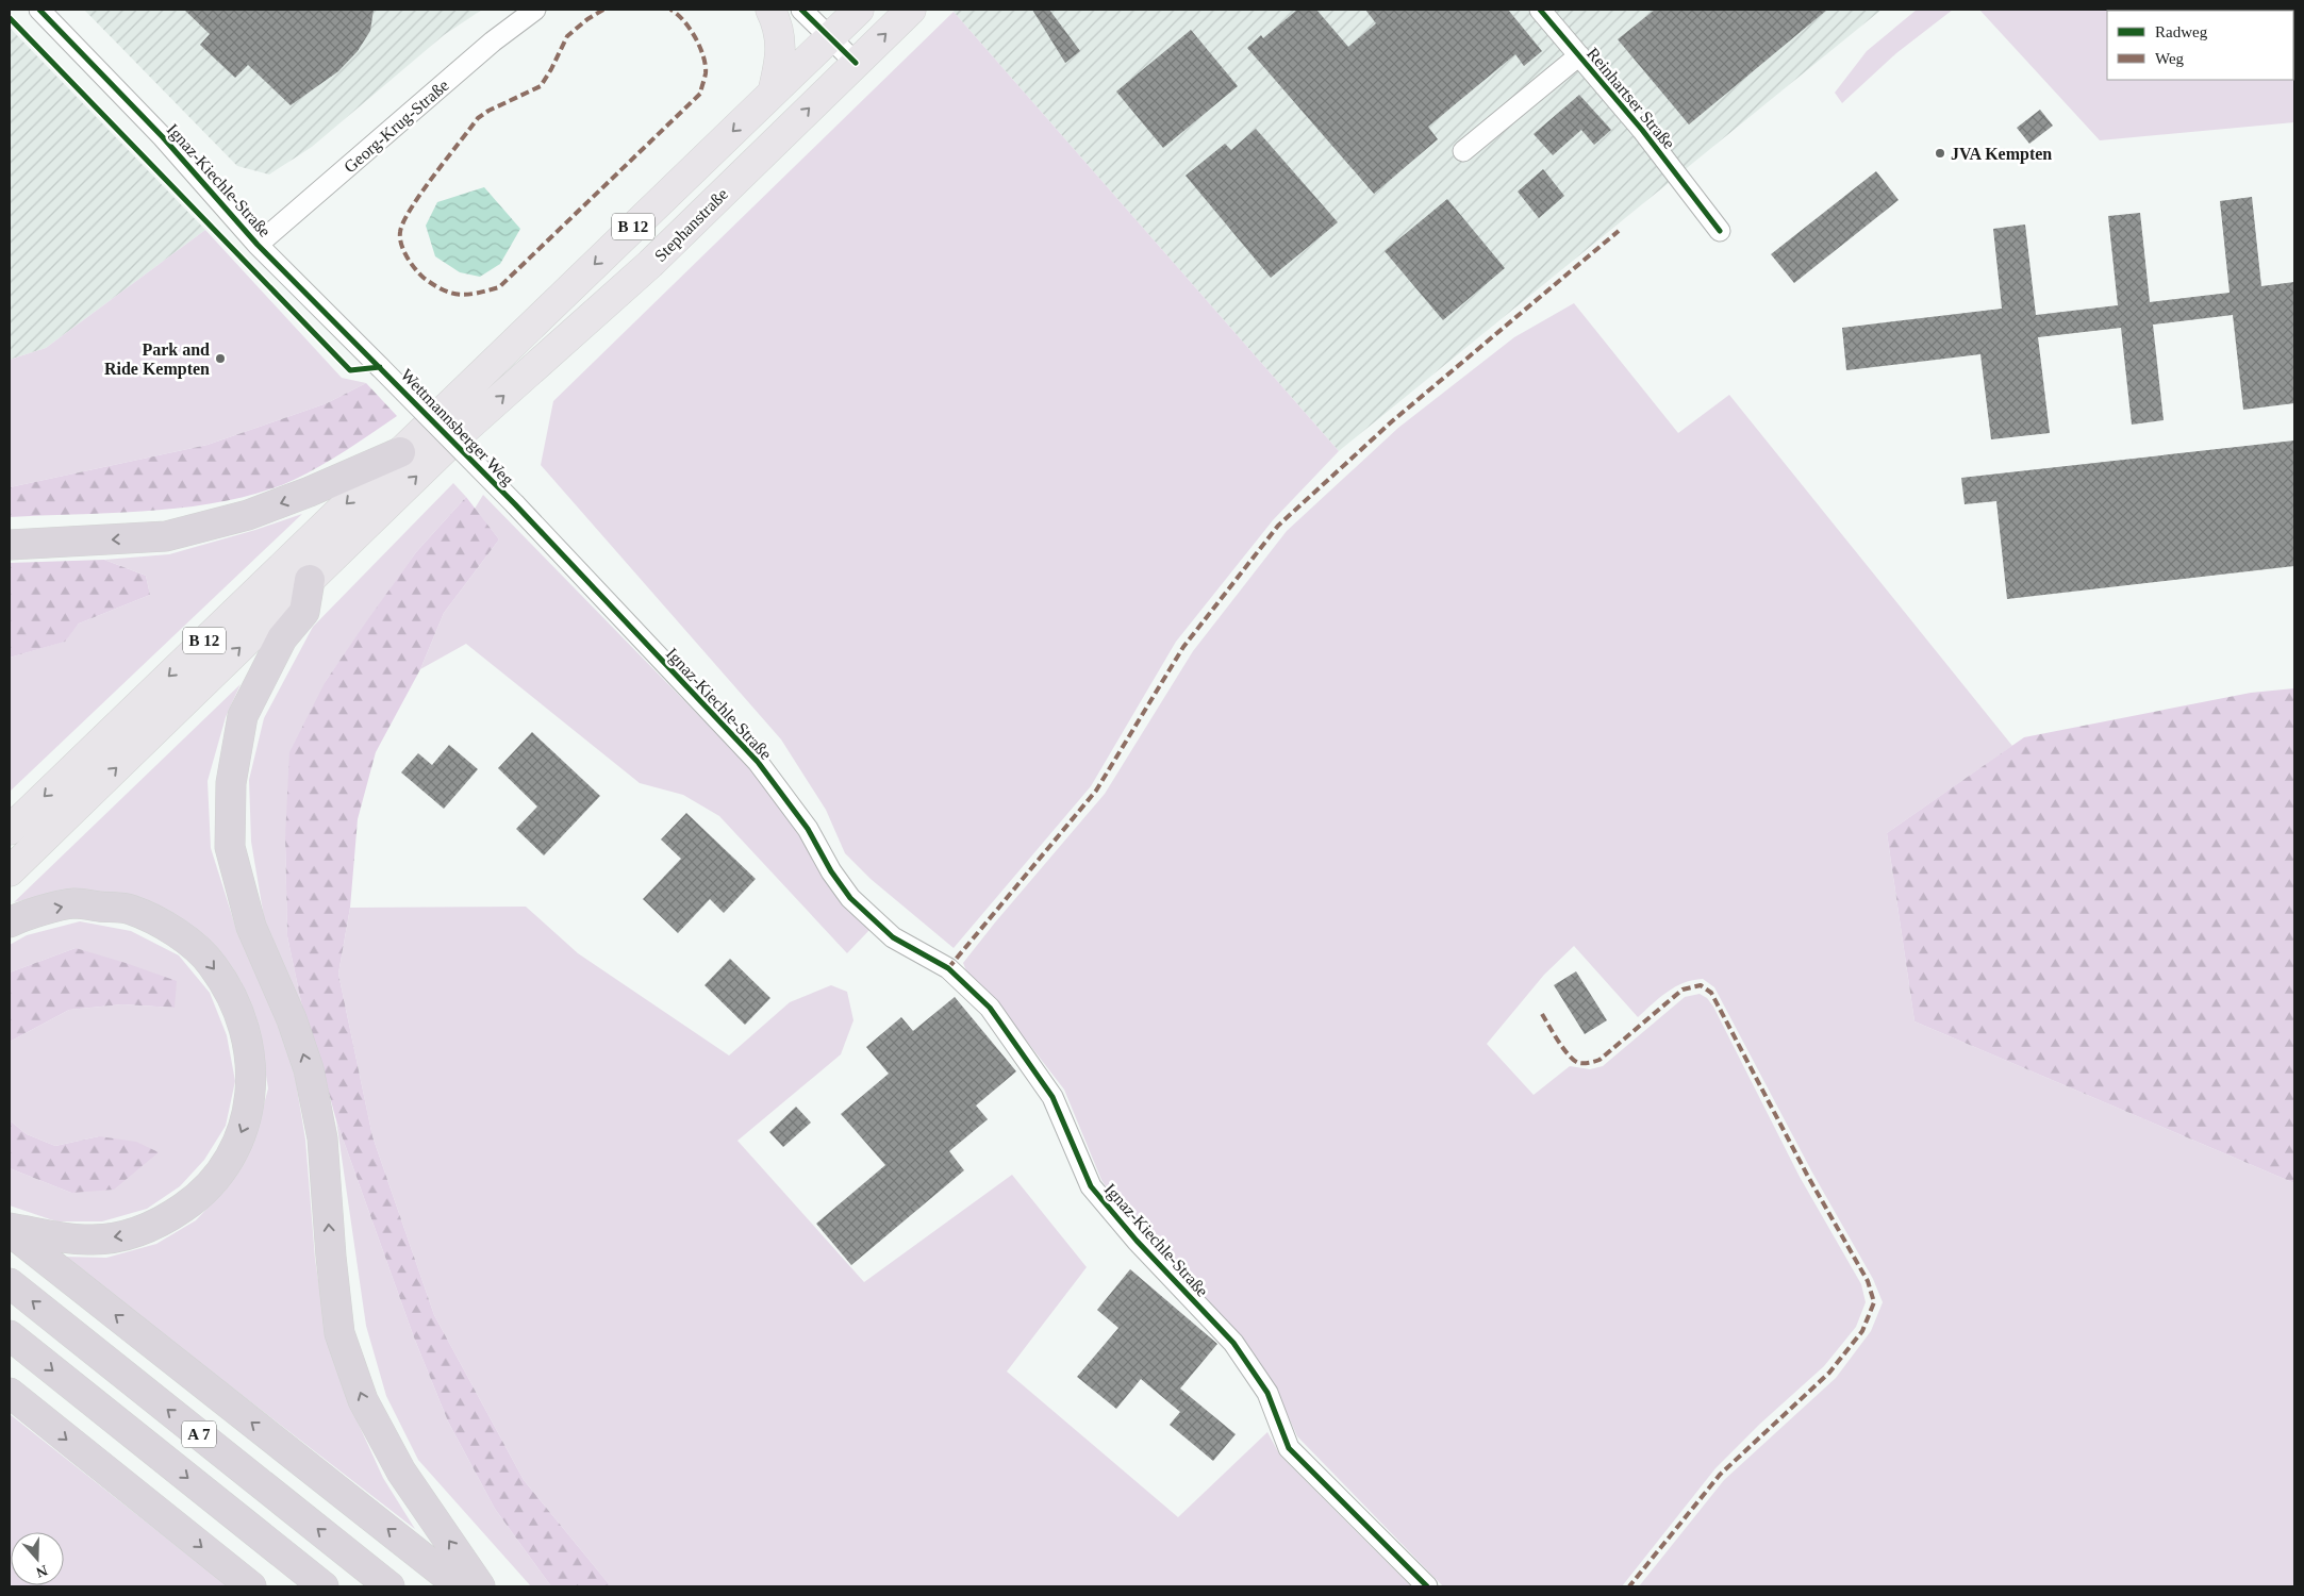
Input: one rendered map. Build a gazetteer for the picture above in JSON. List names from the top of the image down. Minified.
{"streets":{"highway":["A 7"],"main road":["Stephanstraße","B 12"],"street":["Reinhartser Straße","Georg-Krug-Straße","Ignaz-Kiechle-Straße","Wettmannsberger Weg"]},"crossings":[["Georg-Krug-Straße","Ignaz-Kiechle-Straße"],["Ignaz-Kiechle-Straße","Wettmannsberger Weg"],["Stephanstraße","B 12"]],"places":["JVA Kempten","Park and Ride Kempten"],"legend":["Radweg","Weg"],"north":"bottom"}
